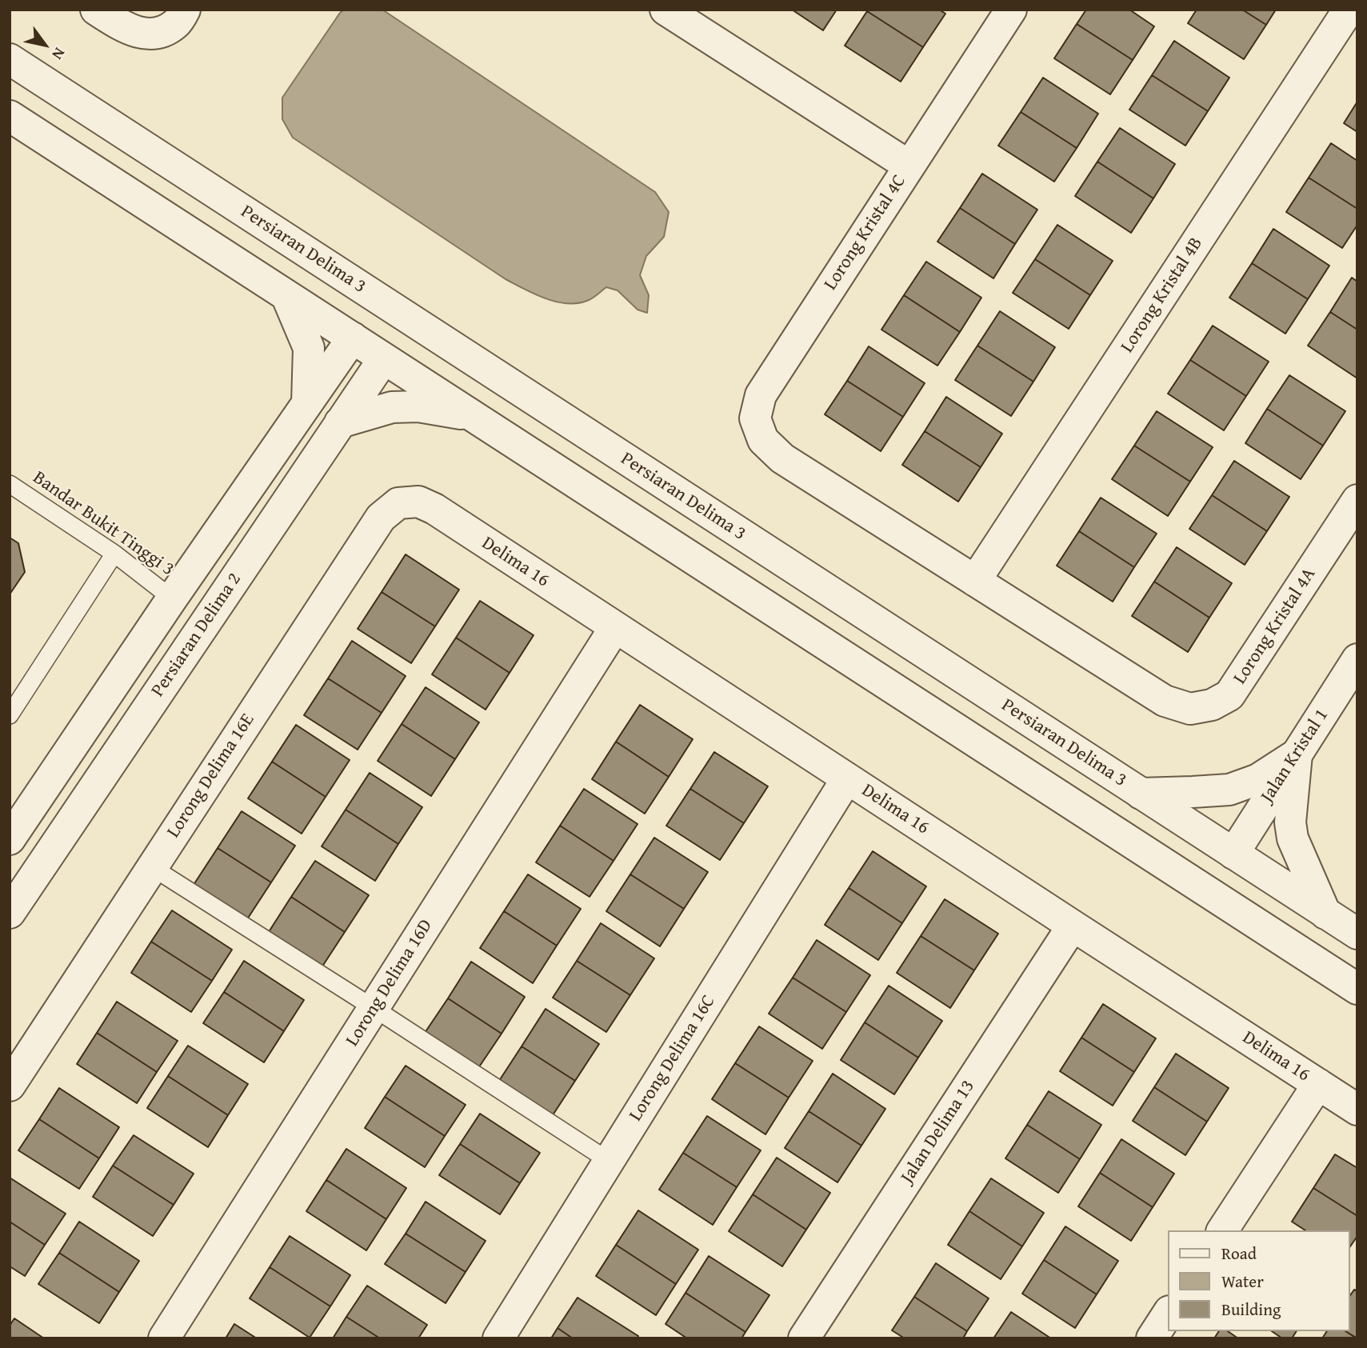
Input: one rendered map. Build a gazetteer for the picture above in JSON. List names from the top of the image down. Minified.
{"streets":{"street":["Lorong Kristal 4C","Persiaran Delima 3","Lorong Kristal 4B","Delima 16","Lorong Kristal 4A","Persiaran Delima 2","Jalan Kristal 1","Lorong Delima 16E","Lorong Delima 16D","Lorong Delima 16C","Jalan Delima 13"],"lane":["Bandar Bukit Tinggi 3"]},"crossings":[["Lorong Kristal 4C","Lorong Kristal 4B"],["Lorong Kristal 4C","Lorong Kristal 4A"],["Persiaran Delima 3","Jalan Kristal 1"],["Lorong Kristal 4B","Lorong Kristal 4A"],["Delima 16","Lorong Delima 16E"],["Delima 16","Lorong Delima 16D"],["Delima 16","Lorong Delima 16C"],["Delima 16","Jalan Delima 13"]],"legend":["Road","Water","Building"],"north":"bottom right"}
